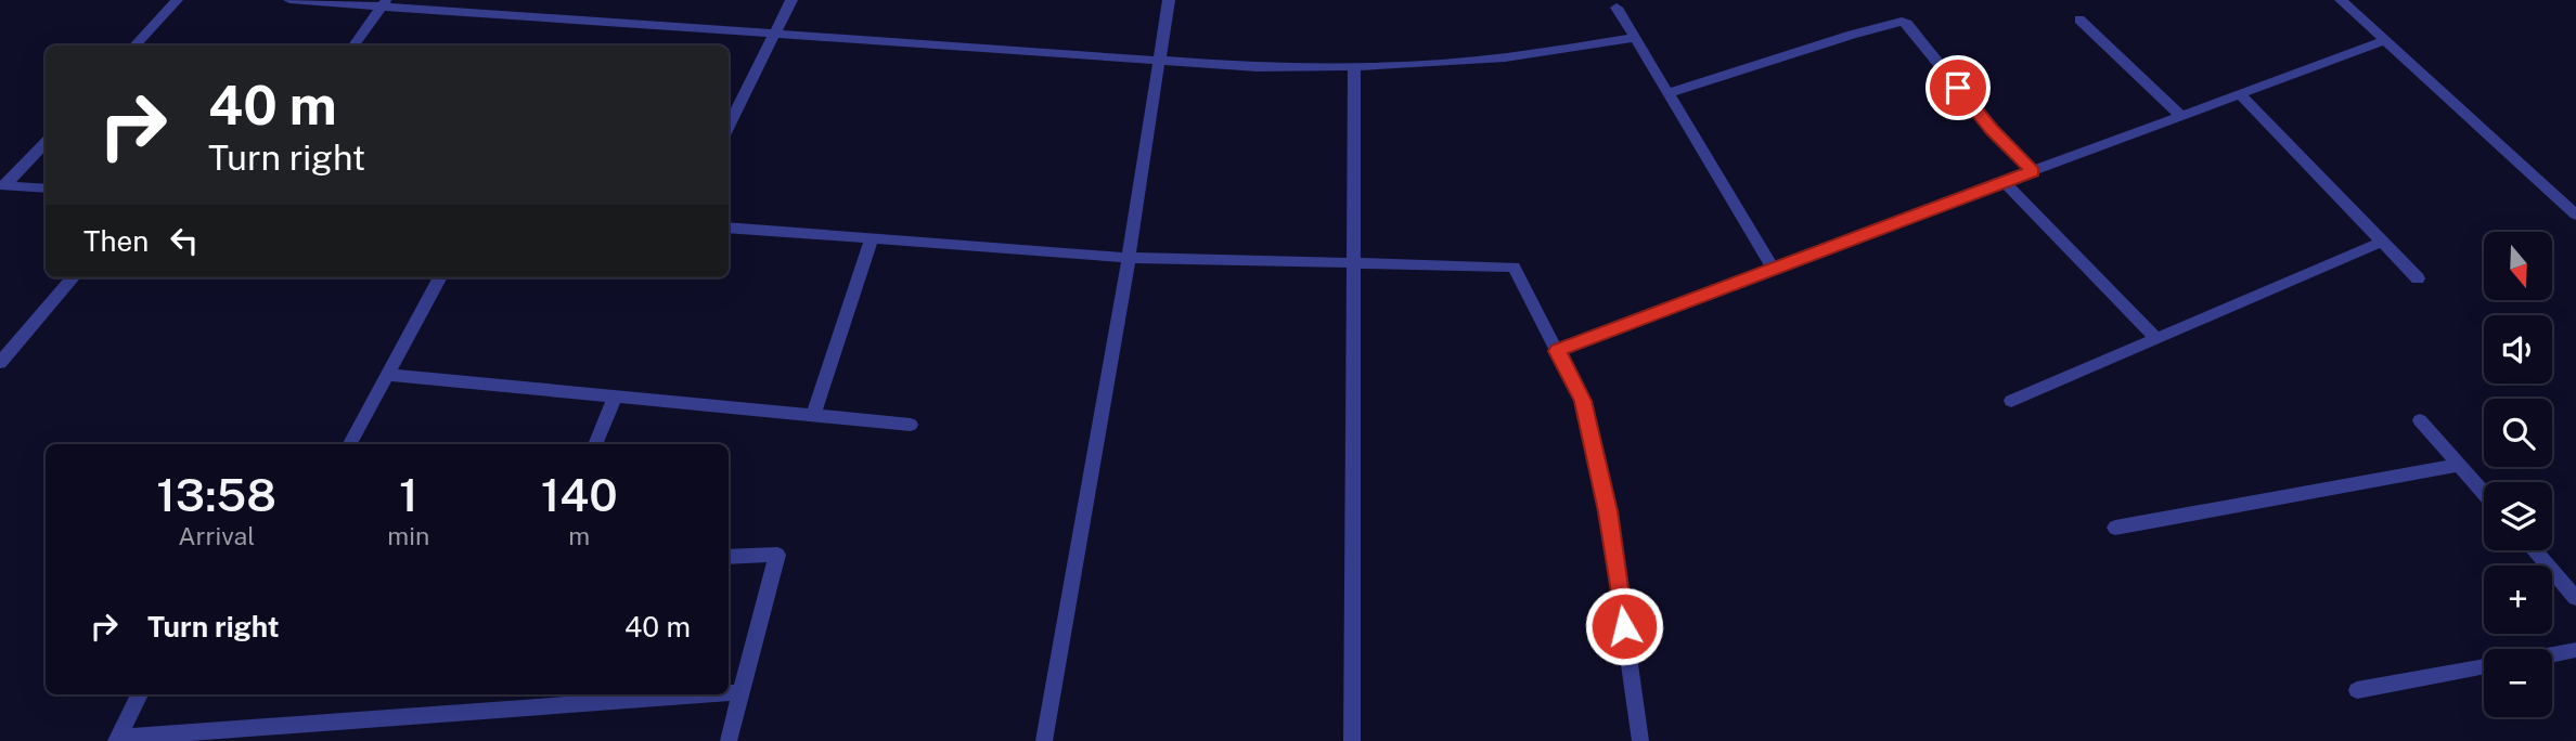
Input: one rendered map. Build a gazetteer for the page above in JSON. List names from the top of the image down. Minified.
{"north":"bottom","page":{"turn":["40 m","Turn right"],"then":"Then","map_buttons":["+","−"],"eta":["13:58","Arrival","1","min","140","m"],"list":[{"name":"Turn right","value":"40 m"}]}}
